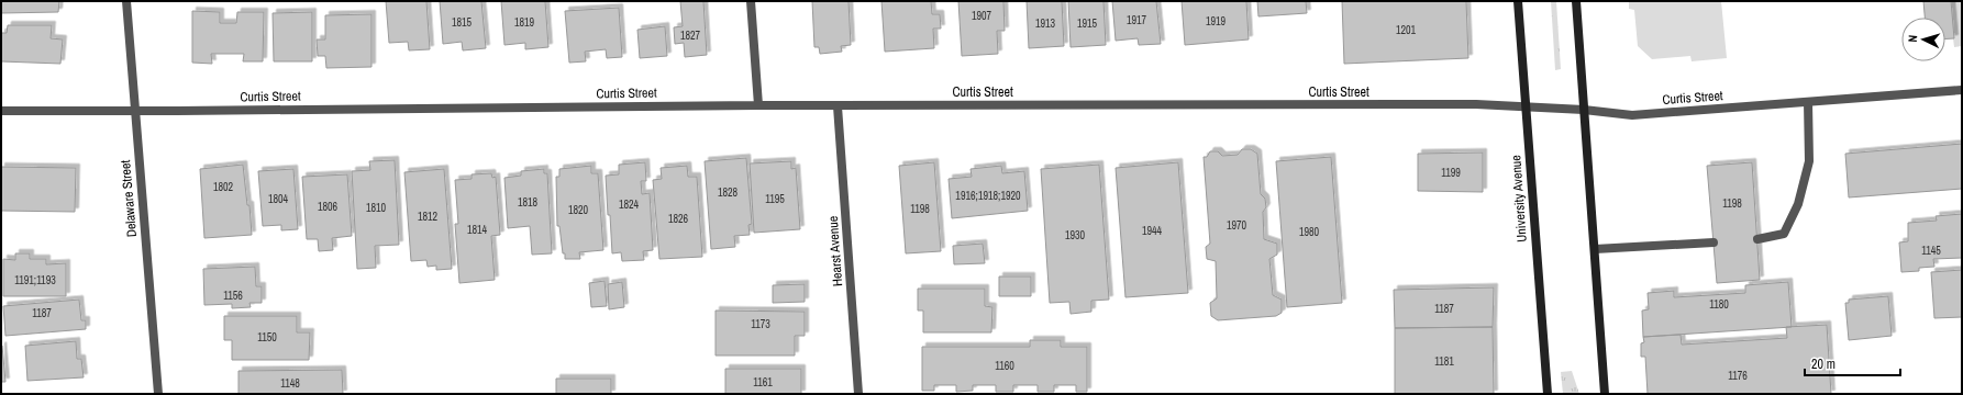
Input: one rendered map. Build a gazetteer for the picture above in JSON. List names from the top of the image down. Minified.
{"streets":{"main road":["University Avenue"],"street":["Curtis Street","Delaware Street","Hearst Avenue"]},"crossings":[["Curtis Street","Delaware Street"],["Curtis Street","University Avenue"],["Curtis Street","Hearst Avenue"]],"house_numbers":["1907","1917","1919","1815","1819","1913","1915","1201","1827","1199","1802","1828","1916;1918;1920","1804","1195","1818","1198","1824","1806","1810","1198","1820","1812","1826","1970","1814","1944","1980","1930","1145","1191;1193","1156","1180","1187","1187","1173","1150","1181","1160","1176","1161","1148"],"scale_bar":"20 m","north":"left"}
